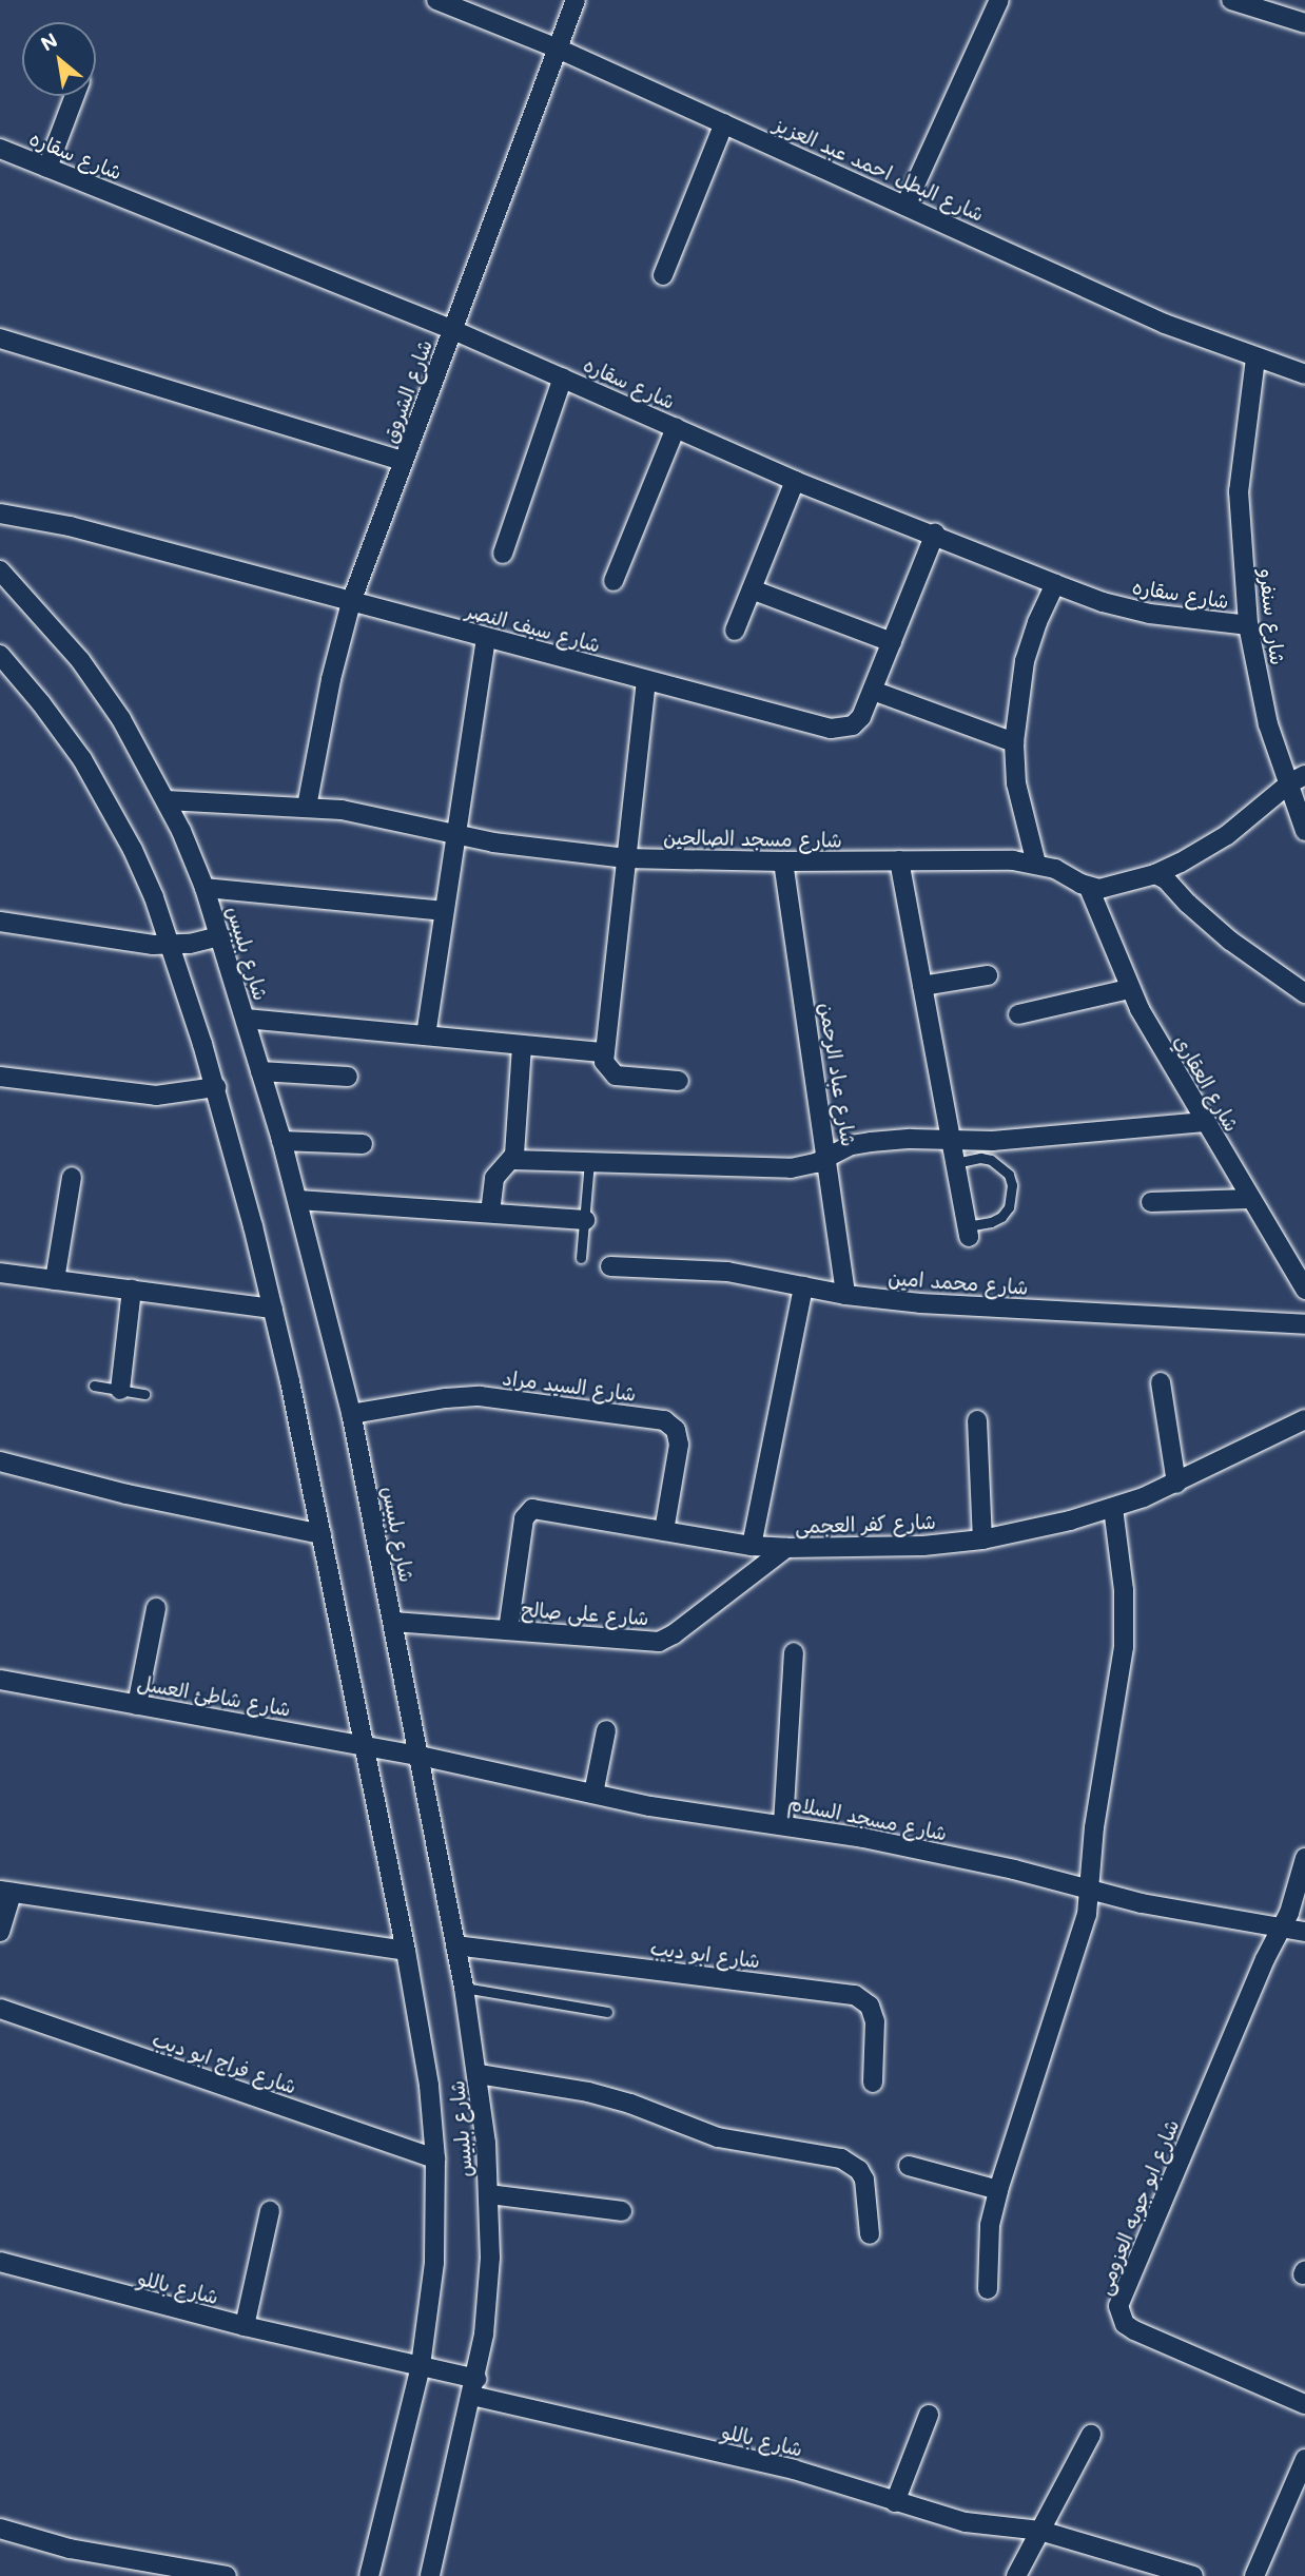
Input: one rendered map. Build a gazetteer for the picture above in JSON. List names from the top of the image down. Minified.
{"streets":{"street":["شارع سقاره","شارع البطل احمد عبد العزيز","شارع الشروق","شارع سنفرو","شارع سيف النصر","شارع مسجد الصالحين","شارع بلبيس","شارع عباد الرحمن","شارع العقاري","شارع محمد امين","شارع السيد مراد","شارع كفر العجمى","شارع على صالح","شارع شاطئ العسل","شارع مسجد السلام","شارع ابو ديب","شارع فراج ابو ديب","شارع ابو جوبه العزومى","شارع باللو"]},"crossings":[["شارع سقاره","شارع الشروق"],["شارع سقاره","شارع سنفرو"],["شارع سقاره","شارع سيف النصر"],["شارع البطل احمد عبد العزيز","شارع الشروق"],["شارع البطل احمد عبد العزيز","شارع سنفرو"],["شارع الشروق","شارع سيف النصر"],["شارع الشروق","شارع مسجد الصالحين"],["شارع مسجد الصالحين","شارع بلبيس"],["شارع مسجد الصالحين","شارع عباد الرحمن"],["شارع مسجد الصالحين","شارع العقاري"],["شارع بلبيس","شارع السيد مراد"],["شارع بلبيس","شارع على صالح"],["شارع بلبيس","شارع شاطئ العسل"],["شارع بلبيس","شارع مسجد السلام"],["شارع بلبيس","شارع ابو ديب"],["شارع بلبيس","شارع فراج ابو ديب"],["شارع بلبيس","شارع باللو"],["شارع عباد الرحمن","شارع محمد امين"],["شارع السيد مراد","شارع كفر العجمى"],["شارع كفر العجمى","شارع على صالح"],["شارع شاطئ العسل","شارع مسجد السلام"],["شارع مسجد السلام","شارع ابو جوبه العزومى"]],"north":"top left"}
